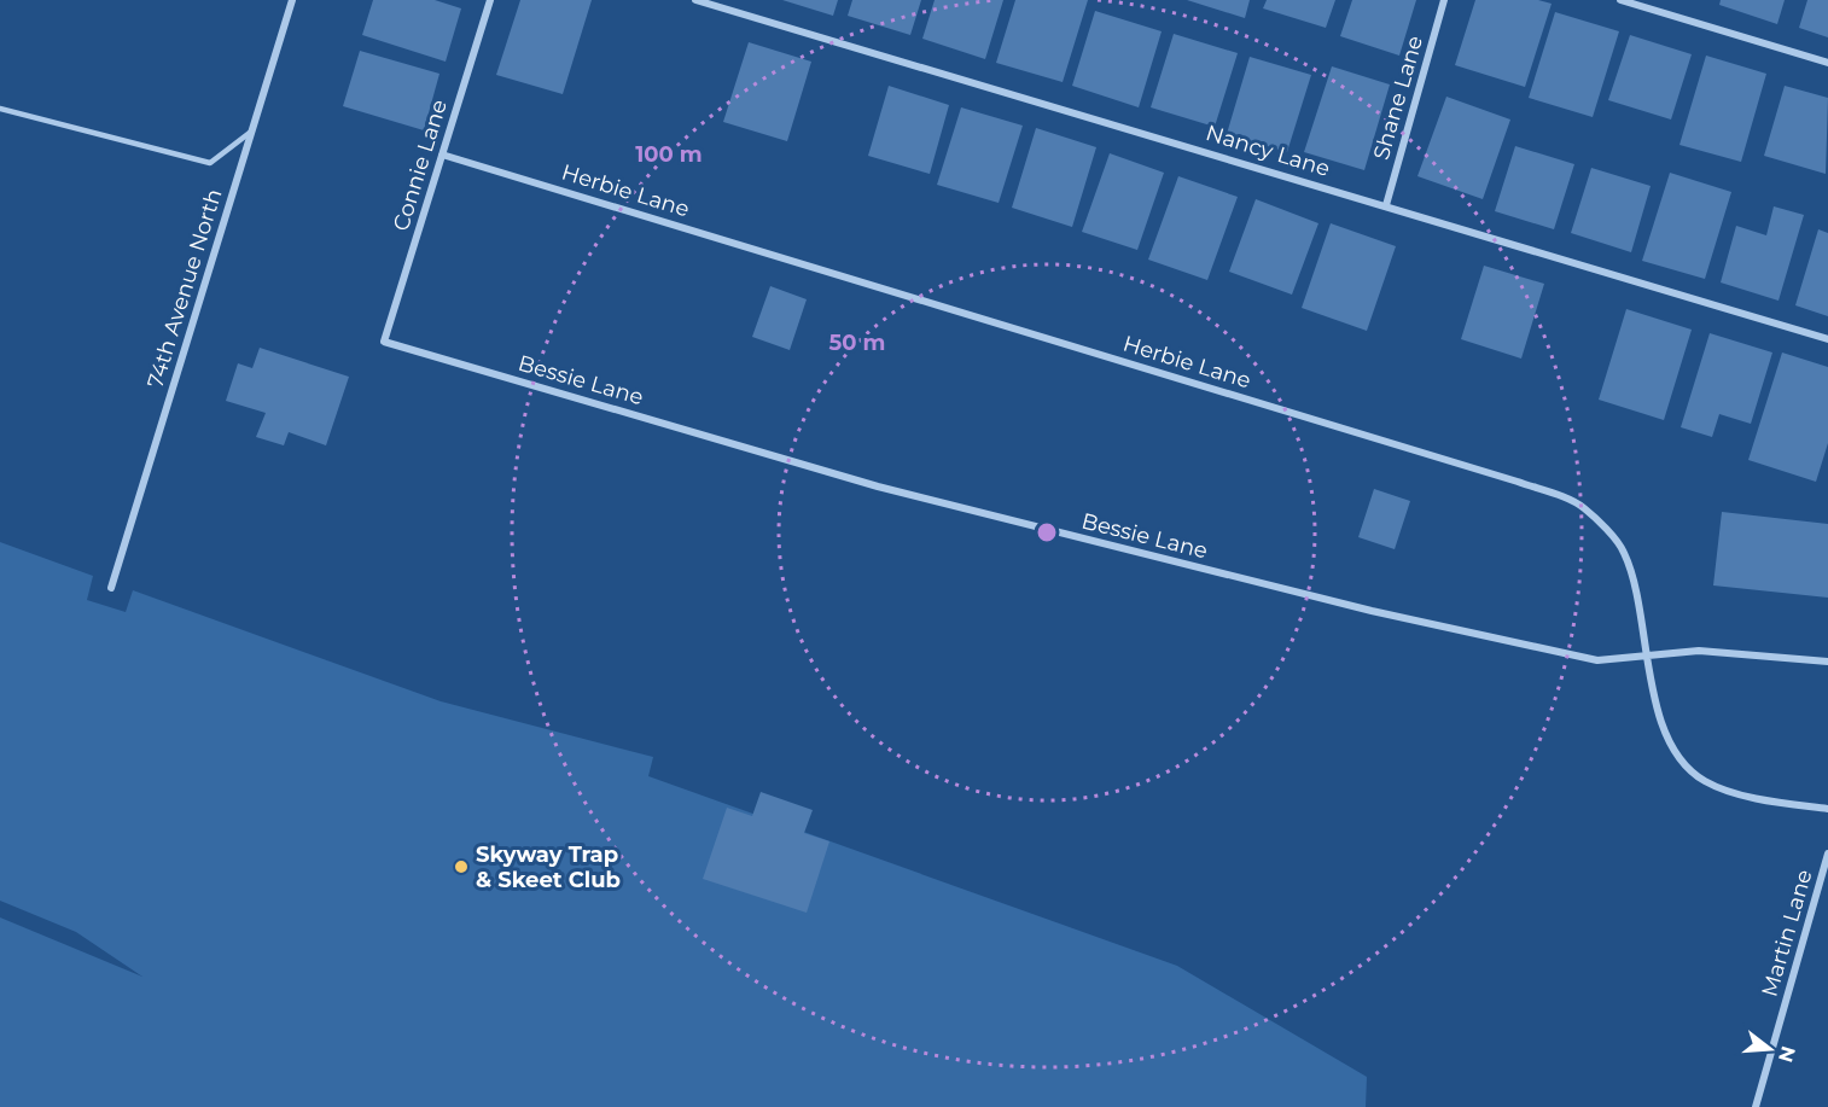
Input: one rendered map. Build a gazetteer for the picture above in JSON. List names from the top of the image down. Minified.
{"streets":{"street":["Shane Lane","Nancy Lane","Connie Lane","Herbie Lane","74th Avenue North","Bessie Lane","Martin Lane"]},"crossings":[["Shane Lane","Nancy Lane"],["Connie Lane","Herbie Lane"],["Connie Lane","Bessie Lane"],["Herbie Lane","Bessie Lane"]],"places":["Skyway Trap & Skeet Club"],"north":"right","rings":["100 m","50 m"]}
